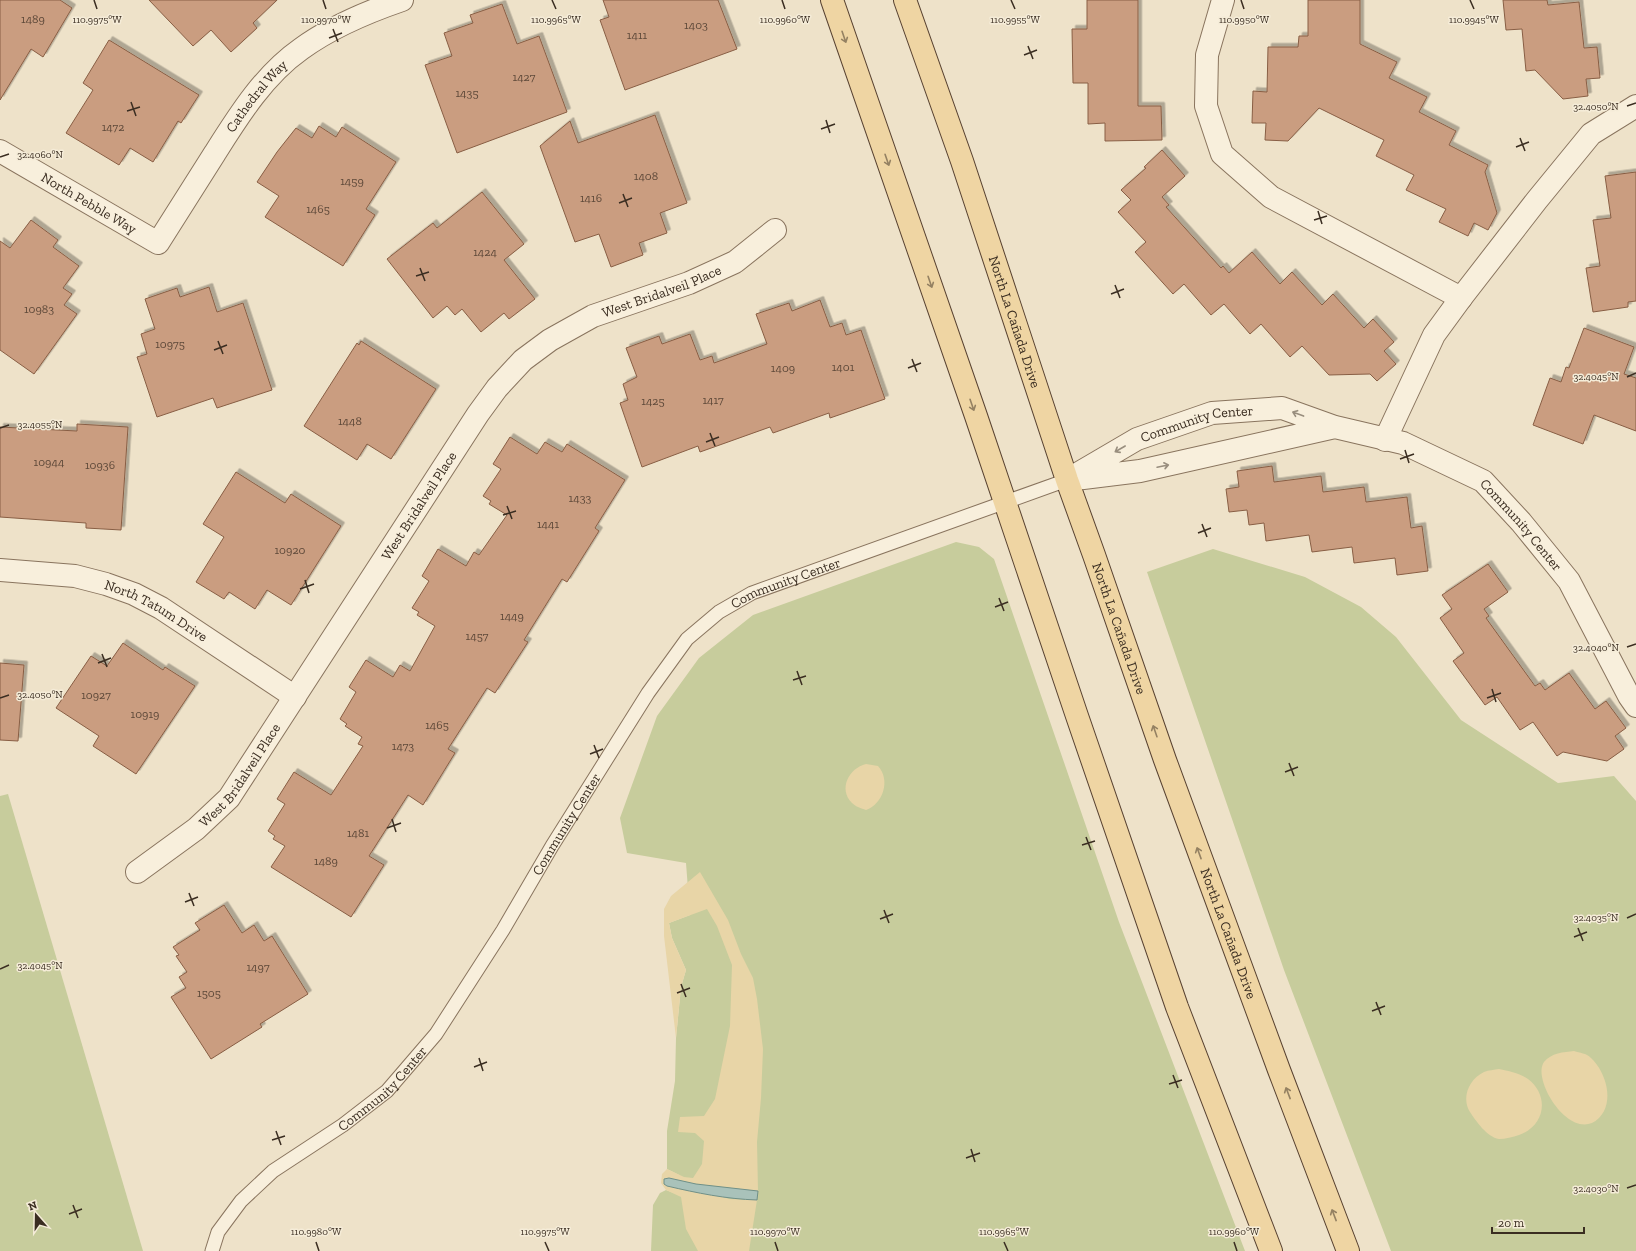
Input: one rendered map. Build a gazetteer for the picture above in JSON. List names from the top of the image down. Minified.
{"streets":{"main road":["North La Cañada Drive"],"street":["Cathedral Way","North Pebble Way","West Bridalveil Place","Community Center","North Tatum Drive"]},"crossings":[["Cathedral Way","North Pebble Way"],["West Bridalveil Place","North Tatum Drive"],["North La Cañada Drive","Community Center"]],"house_numbers":["1489","1403","1411","1427","1435","1472","1408","1459","1416","1465","1424","10983","10975","1401","1409","1417","1425","1448","10944","10936","1433","1441","10920","1449","1457","10927","10919","1465","1473","1481","1489","1497","1505"],"scale_bar":"20 m","north":"top","coordinates":["110.9960°W","110.9955°W","110.9945°W","110.9975°W","110.9970°W","110.9965°W","110.9950°W","32.4050°N","32.4060°N","32.4045°N","32.4055°N","32.4040°N","32.4035°N","32.4030°N","110.9980°W"]}
